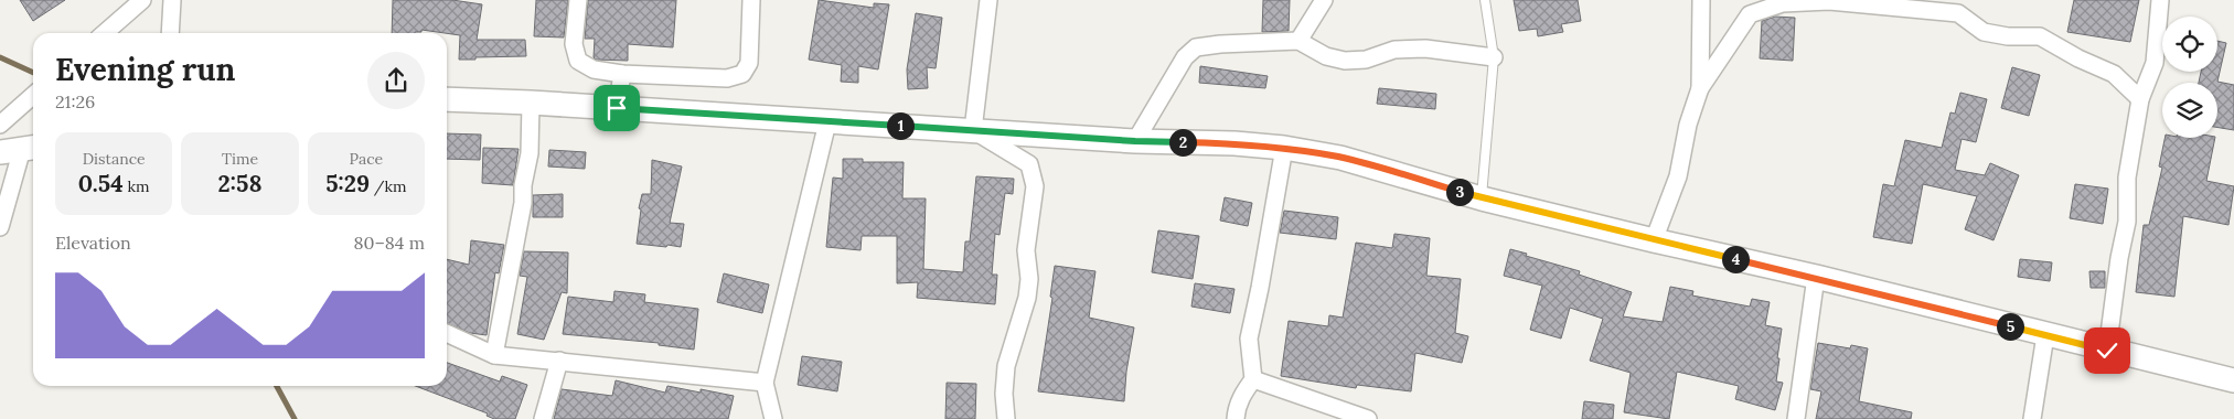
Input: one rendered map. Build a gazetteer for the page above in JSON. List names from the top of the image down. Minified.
{"page":{"heading":["Evening run","21:26"],"pins":["1","2","3","4","5"],"stats":[["Distance","0.54 km"],["Time","2:58"],["Pace","5:29 /km"]],"chart":["Elevation","80–84 m"]}}
